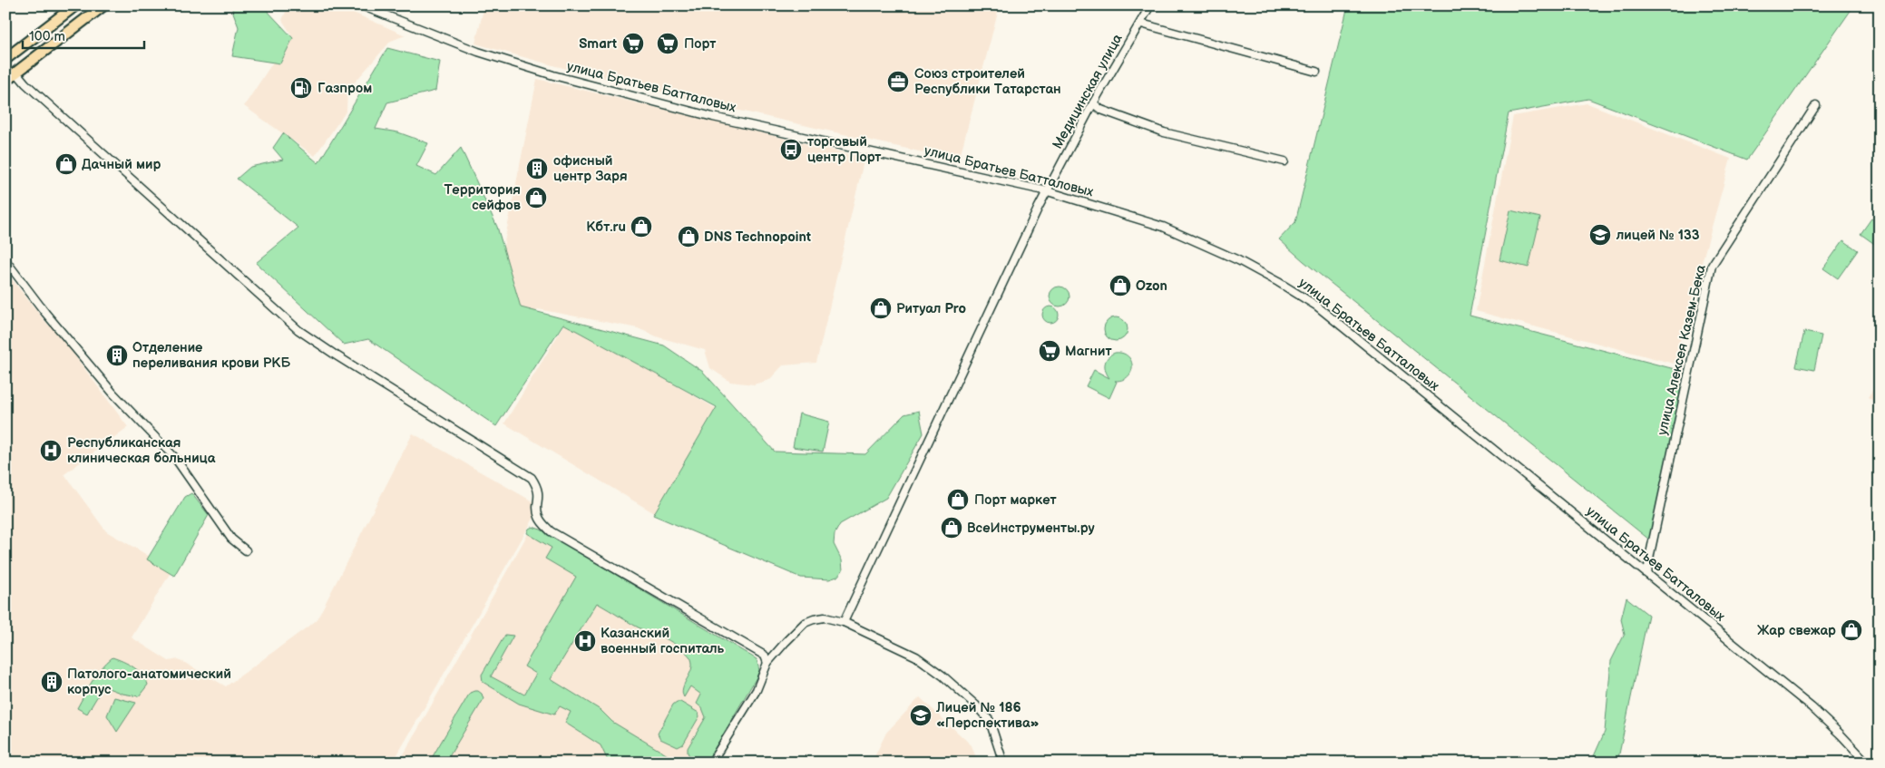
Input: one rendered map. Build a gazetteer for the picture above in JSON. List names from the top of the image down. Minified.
{"streets":{"street":["улица Братьев Батталовых","Медицинская улица","улица Алексея Казем-Бека"]},"crossings":[["улица Братьев Батталовых","Медицинская улица"],["улица Братьев Батталовых","улица Алексея Казем-Бека"]],"places":{"supermarket":["Smart","Порт","Магнит"],"office":["Союз строителей Республики Татарстан"],"fuel station":["Газпром"],"bus stop":["торговый центр Порт"],"shop":["Дачный мир","Территория сейфов","Кбт.ru","DNS Technopoint","Ozon","Ритуал Pro","Порт маркет","ВсеИнструменты.ру","Жар свежар"],"building":["офисный центр Заря","Отделение переливания крови РКБ","Патолого-анатомический корпус"],"school or university":["лицей № 133","Лицей № 186 «Перспектива»"],"hospital":["Республиканская клиническая больница","Казанский военный госпиталь"]},"scale_bar":"100 m"}
